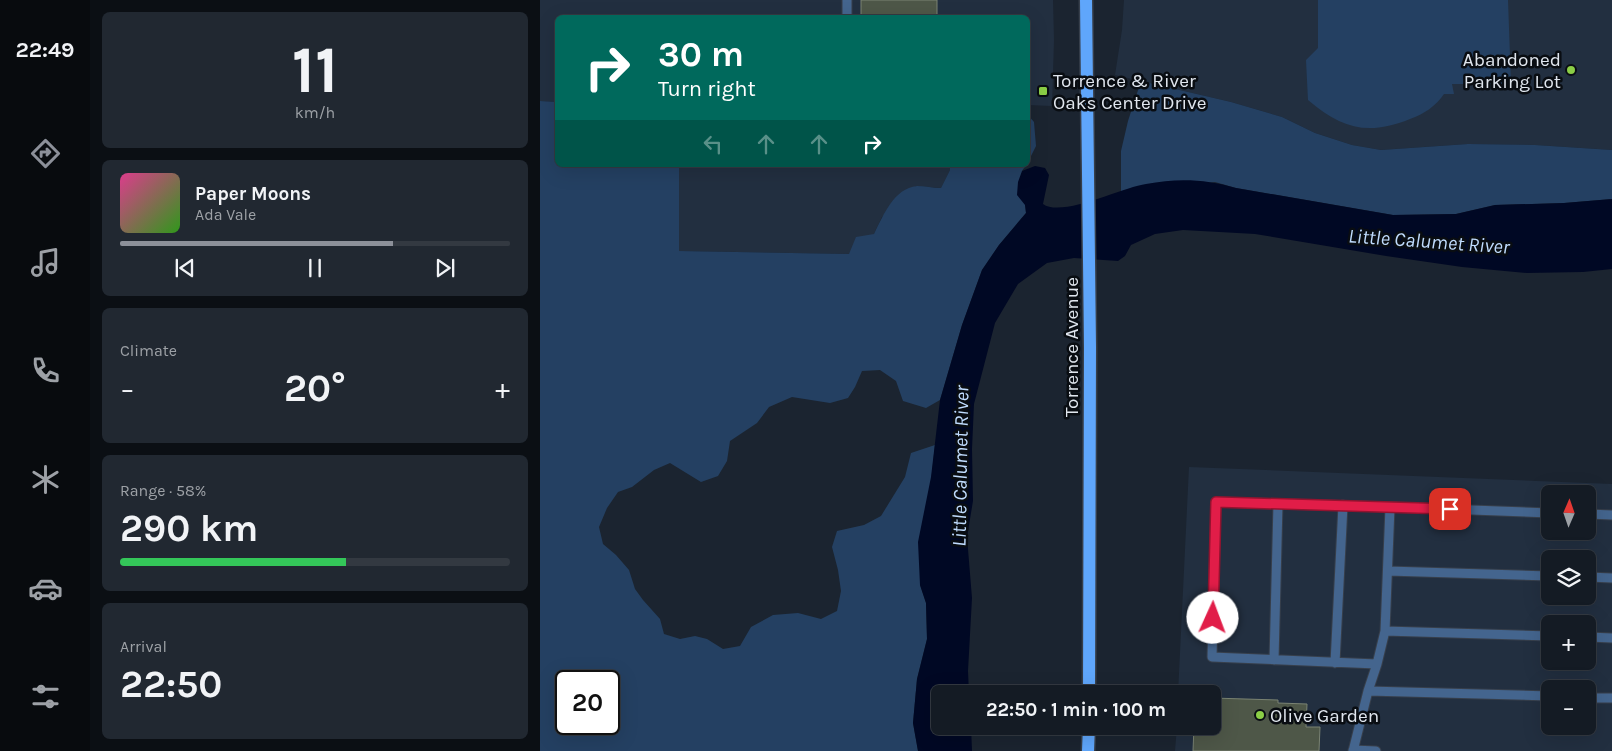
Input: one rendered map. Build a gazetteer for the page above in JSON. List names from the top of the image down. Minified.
{"streets":{"main road":["Torrence Avenue"]},"water":["Little Calumet River"],"places":{"other":["Abandoned Parking Lot","Olive Garden"],"transit":["Torrence & River Oaks Center Drive"]},"north":"top","page":{"tabs":"22:49","tile":[["11","km/h"],"Climate",["Range · 58%","290 km"],["Arrival","22:50"]],"turn":["30 m","Turn right"],"song":["Paper Moons","Ada Vale"],"heat":["−","20°","+"],"map_buttons":["+","−"],"limit":"20","trip":"22:50 · 1 min · 100 m"}}
